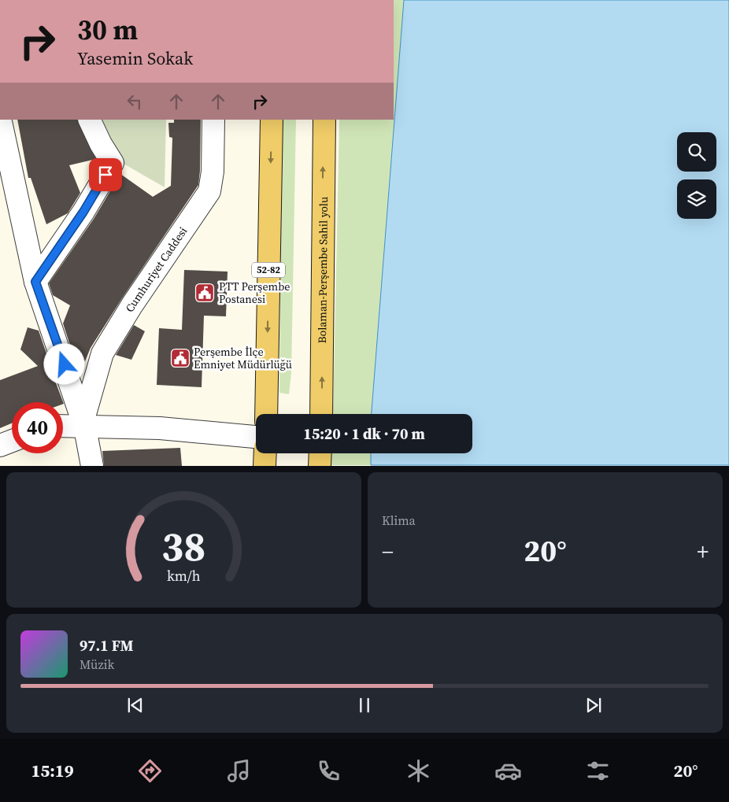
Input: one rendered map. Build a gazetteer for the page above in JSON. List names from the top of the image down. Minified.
{"streets":{"main road":["52-82","Bolaman-Perşembe Sahil yolu"],"street":["Cumhuriyet Caddesi"]},"places":{"public building":["PTT Perşembe Postanesi","Perşembe İlçe Emniyet Müdürlüğü"]},"page":{"turn":["30 m","Yasemin Sokak"],"limit":"40","trip":"15:20 · 1 dk · 70 m","tile":"Klima","heat":["−","20°","+"],"song":["97.1 FM","Müzik"],"tabs":["15:19","20°"],"gauge":["38","km/h"]}}
